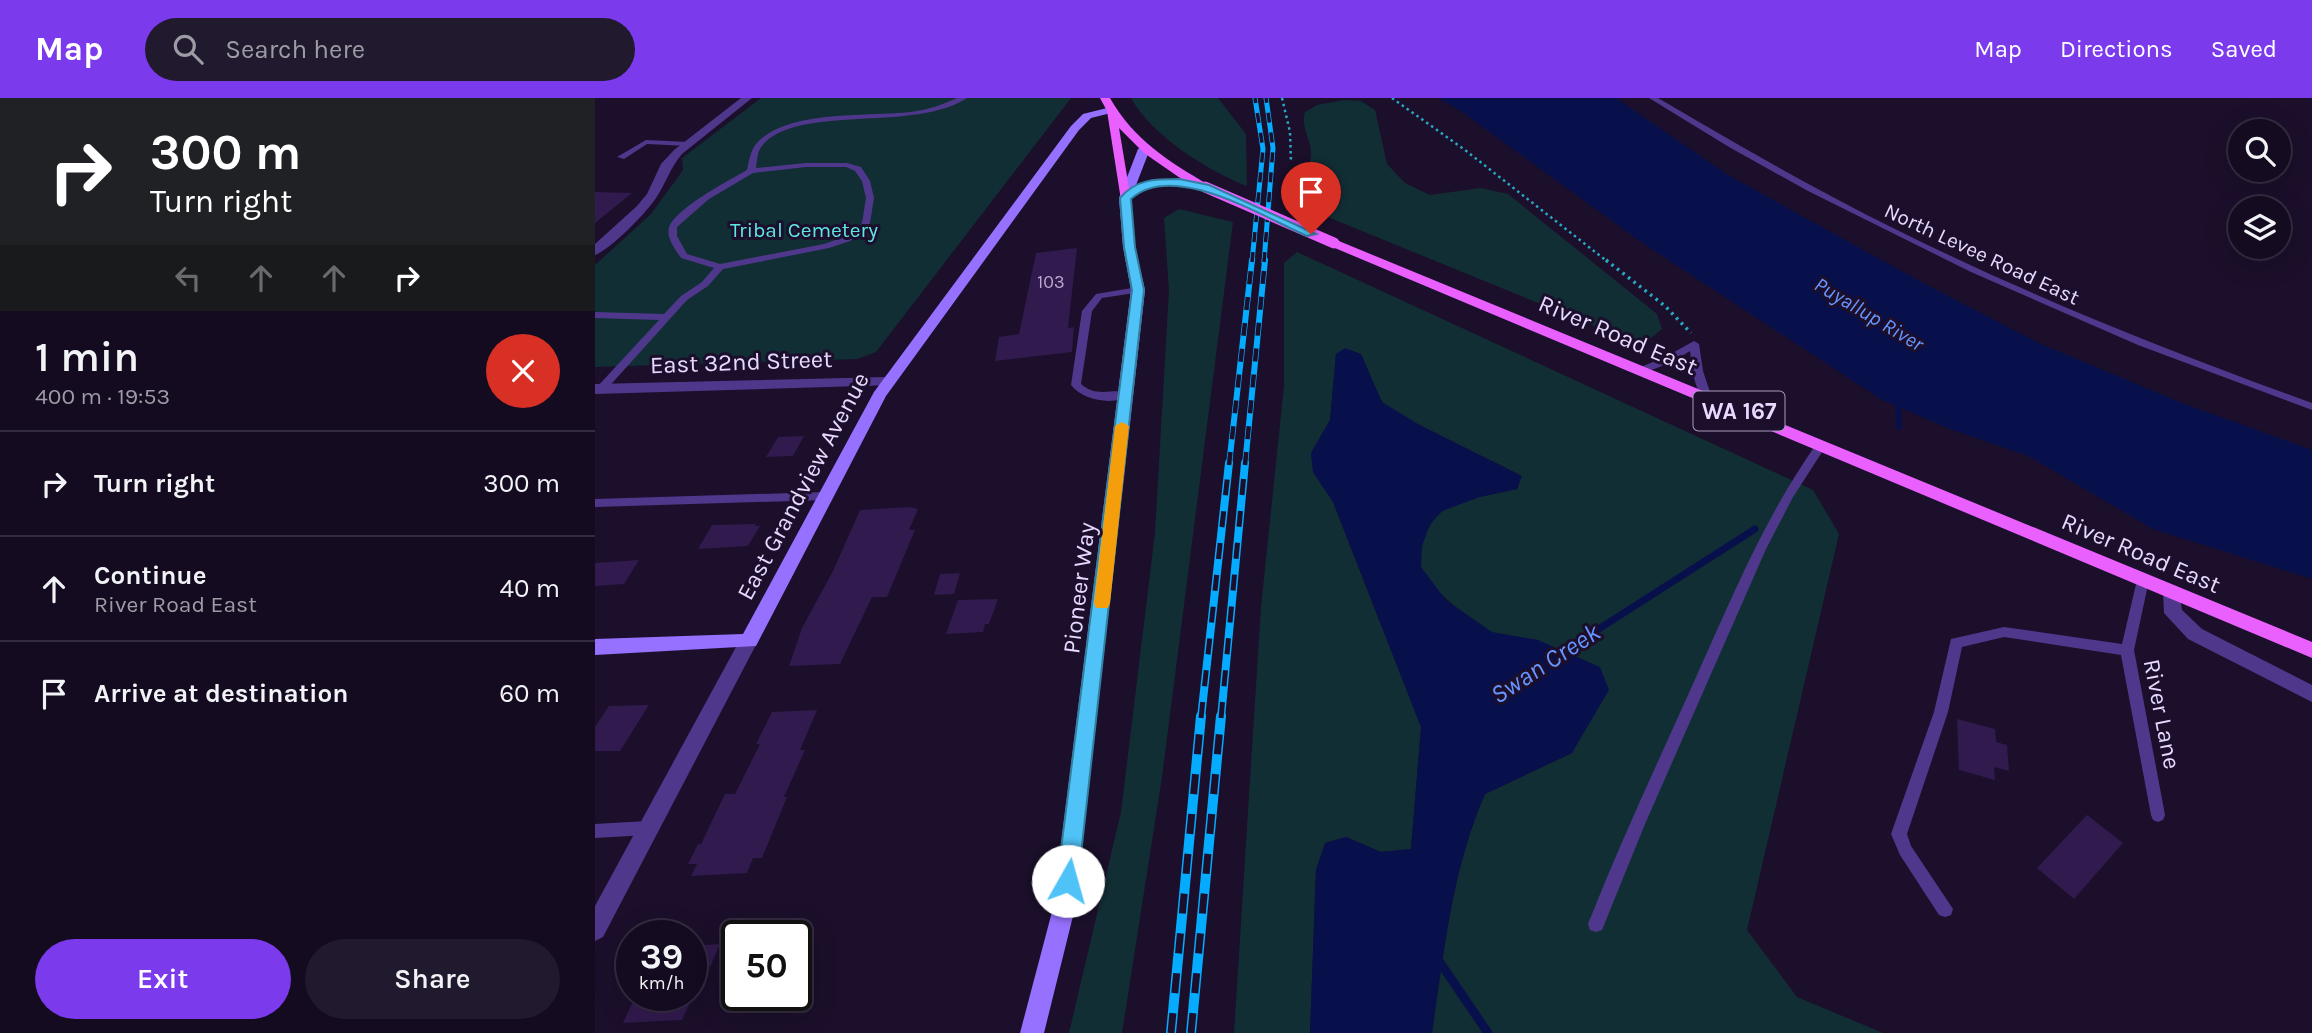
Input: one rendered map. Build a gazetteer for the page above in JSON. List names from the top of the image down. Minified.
{"streets":{"main road":["River Road East","WA 167","East Grandview Avenue","Pioneer Way"],"street":["East 32nd Street"],"lane":["North Levee Road East","River Lane"]},"crossings":[["River Road East","WA 167"],["River Road East","Pioneer Way"],["River Road East","River Lane"],["East 32nd Street","East Grandview Avenue"],["WA 167","East Grandview Avenue"],["WA 167","Pioneer Way"]],"water":["Puyallup River","Swan Creek"],"parks":["Tribal Cemetery"],"house_numbers":["103"],"page":{"header":"Map","search":"Search here","nav":["Map","Directions","Saved"],"turn":["300 m","Turn right"],"heading":["1 min","400 m · 19:53"],"list":[{"name":"Turn right","value":"300 m"},{"name":"Continue","note":"River Road East","value":"40 m"},{"name":"Arrive at destination","value":"60 m"}],"speed":"39 km/h","limit":"50","buttons":["Exit","Share"]}}
